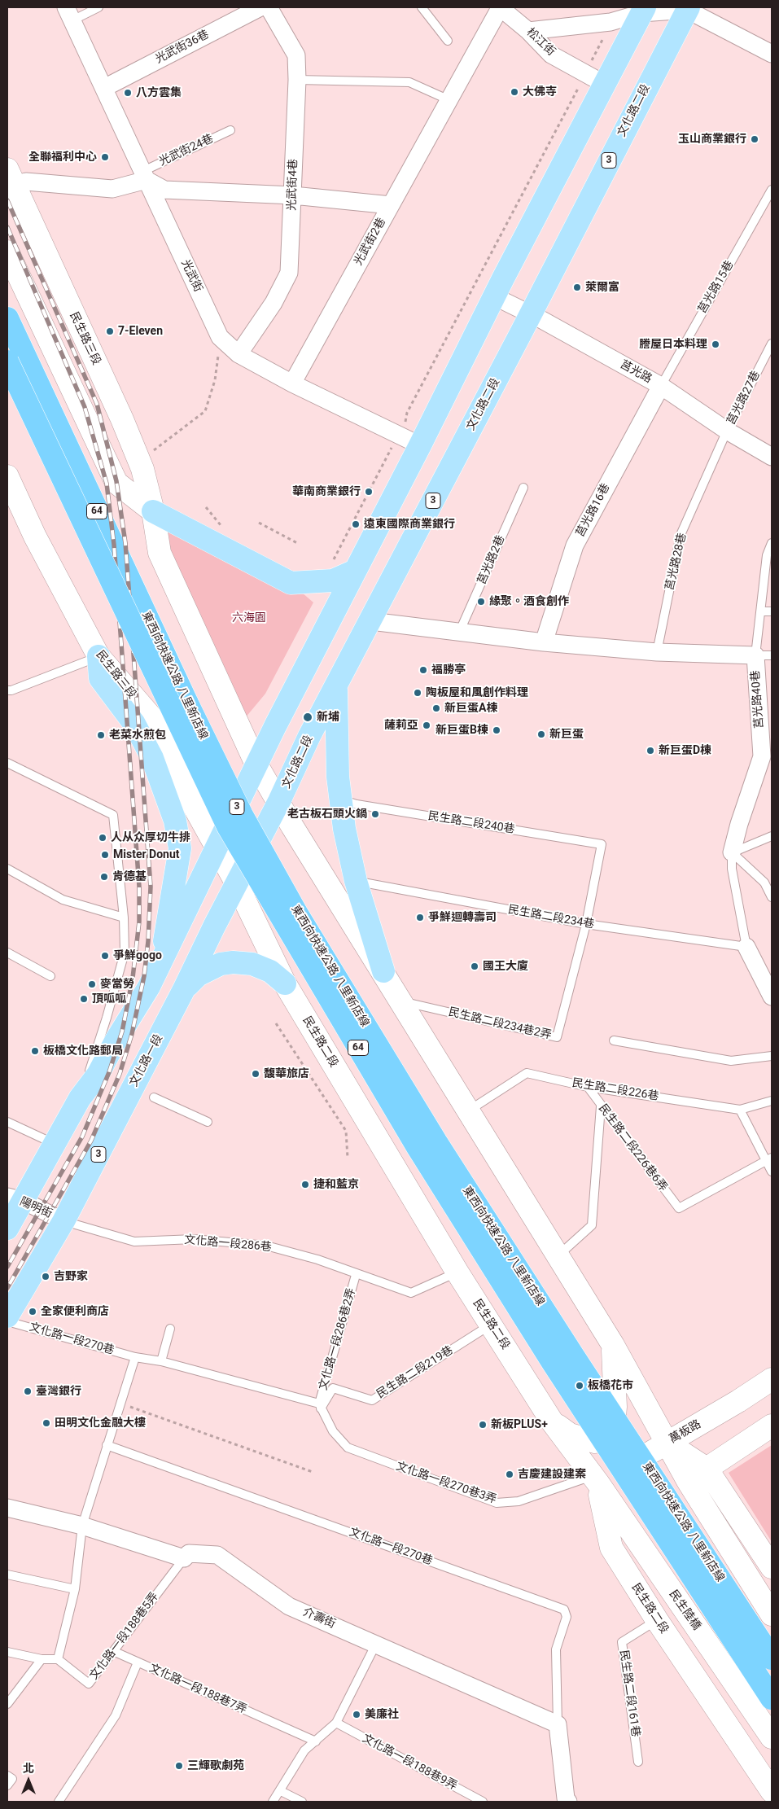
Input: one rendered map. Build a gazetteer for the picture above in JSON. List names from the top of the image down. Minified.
{"streets":{"highway":["64","東西向快速公路 八里新店線"],"main road":["文化路二段","3","民生路三段","民生路二段","文化路一段","萬板路","民生陸橋"],"street":["松江街","光武街36巷","光武街4巷","光武街2巷","光武街","莒光路","莒光路16巷","莒光路40巷","陽明街","介壽街"],"lane":["光武街24巷","莒光路15巷","莒光路27巷","莒光路2巷","莒光路28巷","民生路二段240巷","民生路二段234巷","民生路二段234巷2弄","民生路二段226巷","民生路二段226巷6弄","文化路一段286巷","文化路一段270巷","文化路一段286巷2弄","民生路二段219巷","文化路一段270巷3弄","文化路一段188巷5弄","文化路一段188巷7弄","民生路二段161巷","文化路一段188巷9弄"]},"crossings":[["松江街","3"],["松江街","光武街2巷"],["光武街36巷","光武街"],["文化路二段","莒光路"],["文化路二段","文化路一段"],["光武街24巷","光武街"],["3","光武街"],["3","民生路三段"],["3","莒光路"],["3","民生路二段"],["3","陽明街"],["光武街4巷","光武街"],["光武街2巷","光武街"],["莒光路15巷","莒光路"],["莒光路15巷","莒光路16巷"],["民生路三段","民生路二段"],["莒光路","莒光路27巷"],["莒光路","莒光路16巷"],["莒光路","莒光路28巷"],["莒光路27巷","莒光路28巷"],["民生路二段240巷","民生路二段234巷"],["民生路二段240巷","民生路二段234巷2弄"],["民生路二段234巷","民生路二段234巷2弄"],["民生路二段","文化路一段"],["民生路二段","文化路一段286巷"],["民生路二段","民生路二段219巷"],["民生路二段","萬板路"],["民生路二段","文化路一段270巷3弄"],["民生路二段","民生陸橋"],["民生路二段","民生路二段161巷"],["文化路一段","陽明街"],["文化路一段","文化路一段286巷"],["民生路二段226巷","民生路二段226巷6弄"],["陽明街","文化路一段286巷"],["文化路一段286巷","文化路一段286巷2弄"],["文化路一段270巷","文化路一段286巷2弄"],["文化路一段270巷","民生路二段219巷"],["文化路一段270巷","文化路一段270巷3弄"],["文化路一段270巷","介壽街"],["文化路一段286巷2弄","民生路二段219巷"],["文化路一段286巷2弄","文化路一段270巷3弄"],["民生路二段219巷","文化路一段270巷3弄"],["萬板路","文化路一段270巷3弄"],["萬板路","民生陸橋"],["文化路一段270巷3弄","民生陸橋"],["介壽街","文化路一段188巷5弄"]],"parks":["六海園"],"places":["大佛寺","八方雲集","玉山商業銀行","全聯福利中心","萊爾富","7-Eleven","謄屋日本料理","華南商業銀行","遠東國際商業銀行","緣聚。酒食創作","福勝亭","陶板屋和風創作料理","新巨蛋A棟","新埔","薩莉亞","新巨蛋B棟","新巨蛋","老菜水煎包","新巨蛋D棟","老古板石頭火鍋","人从众厚切牛排","Mister Donut","肯德基","爭鮮迴轉壽司","爭鮮gogo","國王大廈","麥當勞","頂呱呱","板橋文化路郵局","馥華旅店","捷和藍京","吉野家","全家便利商店","板橋花市","臺灣銀行","田明文化金融大樓","新板PLUS+","吉慶建設建案","美廉社","三輝歌劇苑"],"north":"top"}
